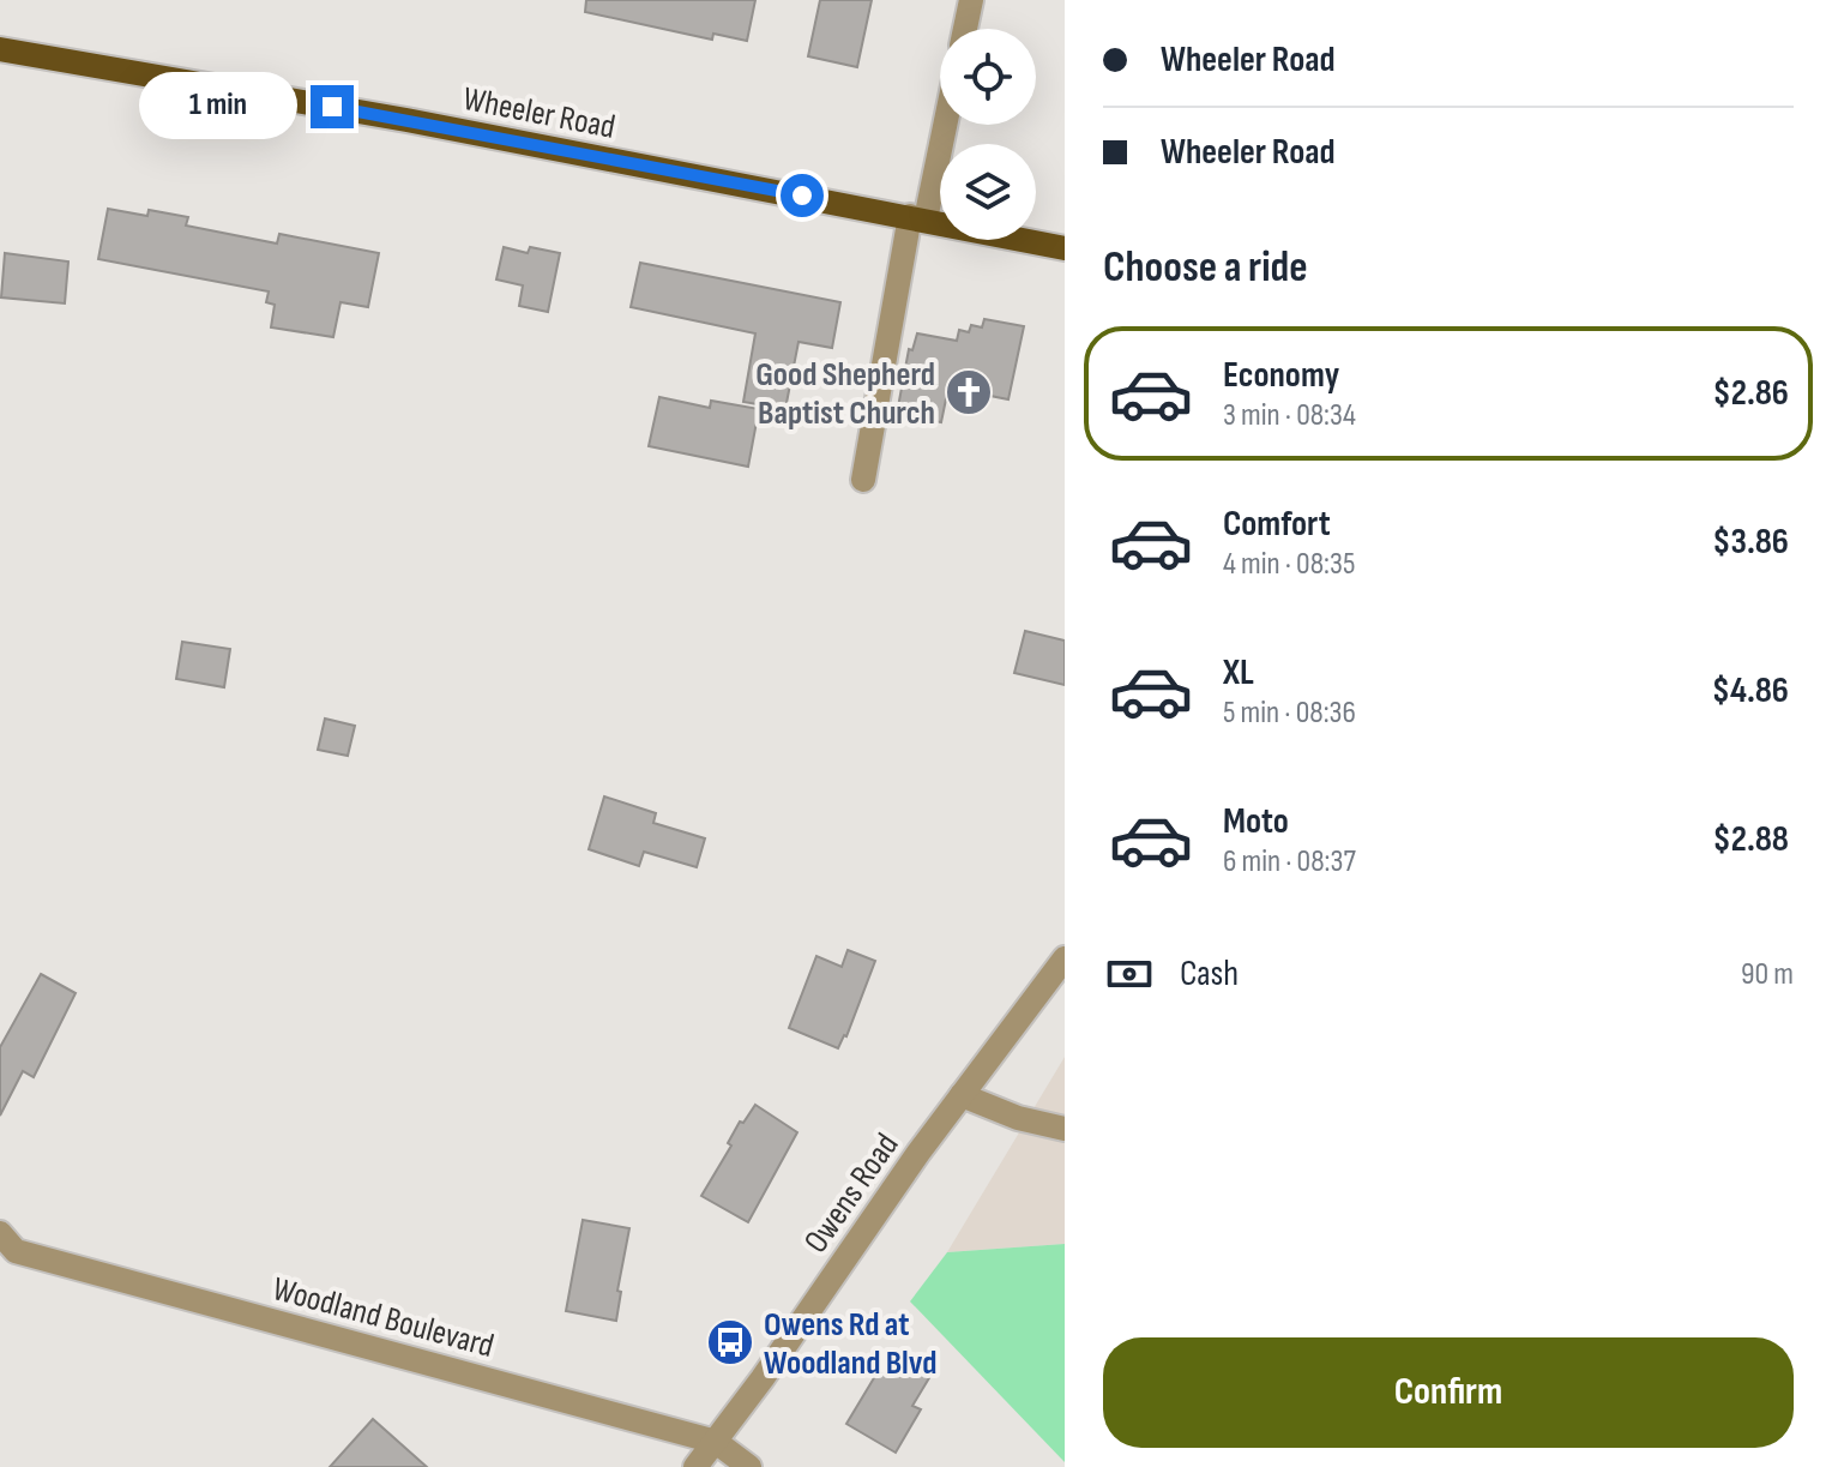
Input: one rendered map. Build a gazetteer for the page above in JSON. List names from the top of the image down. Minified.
{"streets":{"main road":["Wheeler Road"],"street":["Owens Road","Woodland Boulevard"]},"crossings":[["Owens Road","Woodland Boulevard"]],"places":{"church":["Good Shepherd Baptist Church"],"bus stop":["Owens Rd at Woodland Blvd"]},"page":{"banner":["Wheeler Road","Wheeler Road"],"bubble":"1 min","heading":"Choose a ride","list":[{"name":"Economy","note":"3 min · 08:34","value":"$2.86"},{"name":"Comfort","note":"4 min · 08:35","value":"$3.86"},{"name":"XL","note":"5 min · 08:36","value":"$4.86"},{"name":"Moto","note":"6 min · 08:37","value":"$2.88"}],"pay":["Cash","90 m"],"buttons":"Confirm"}}
